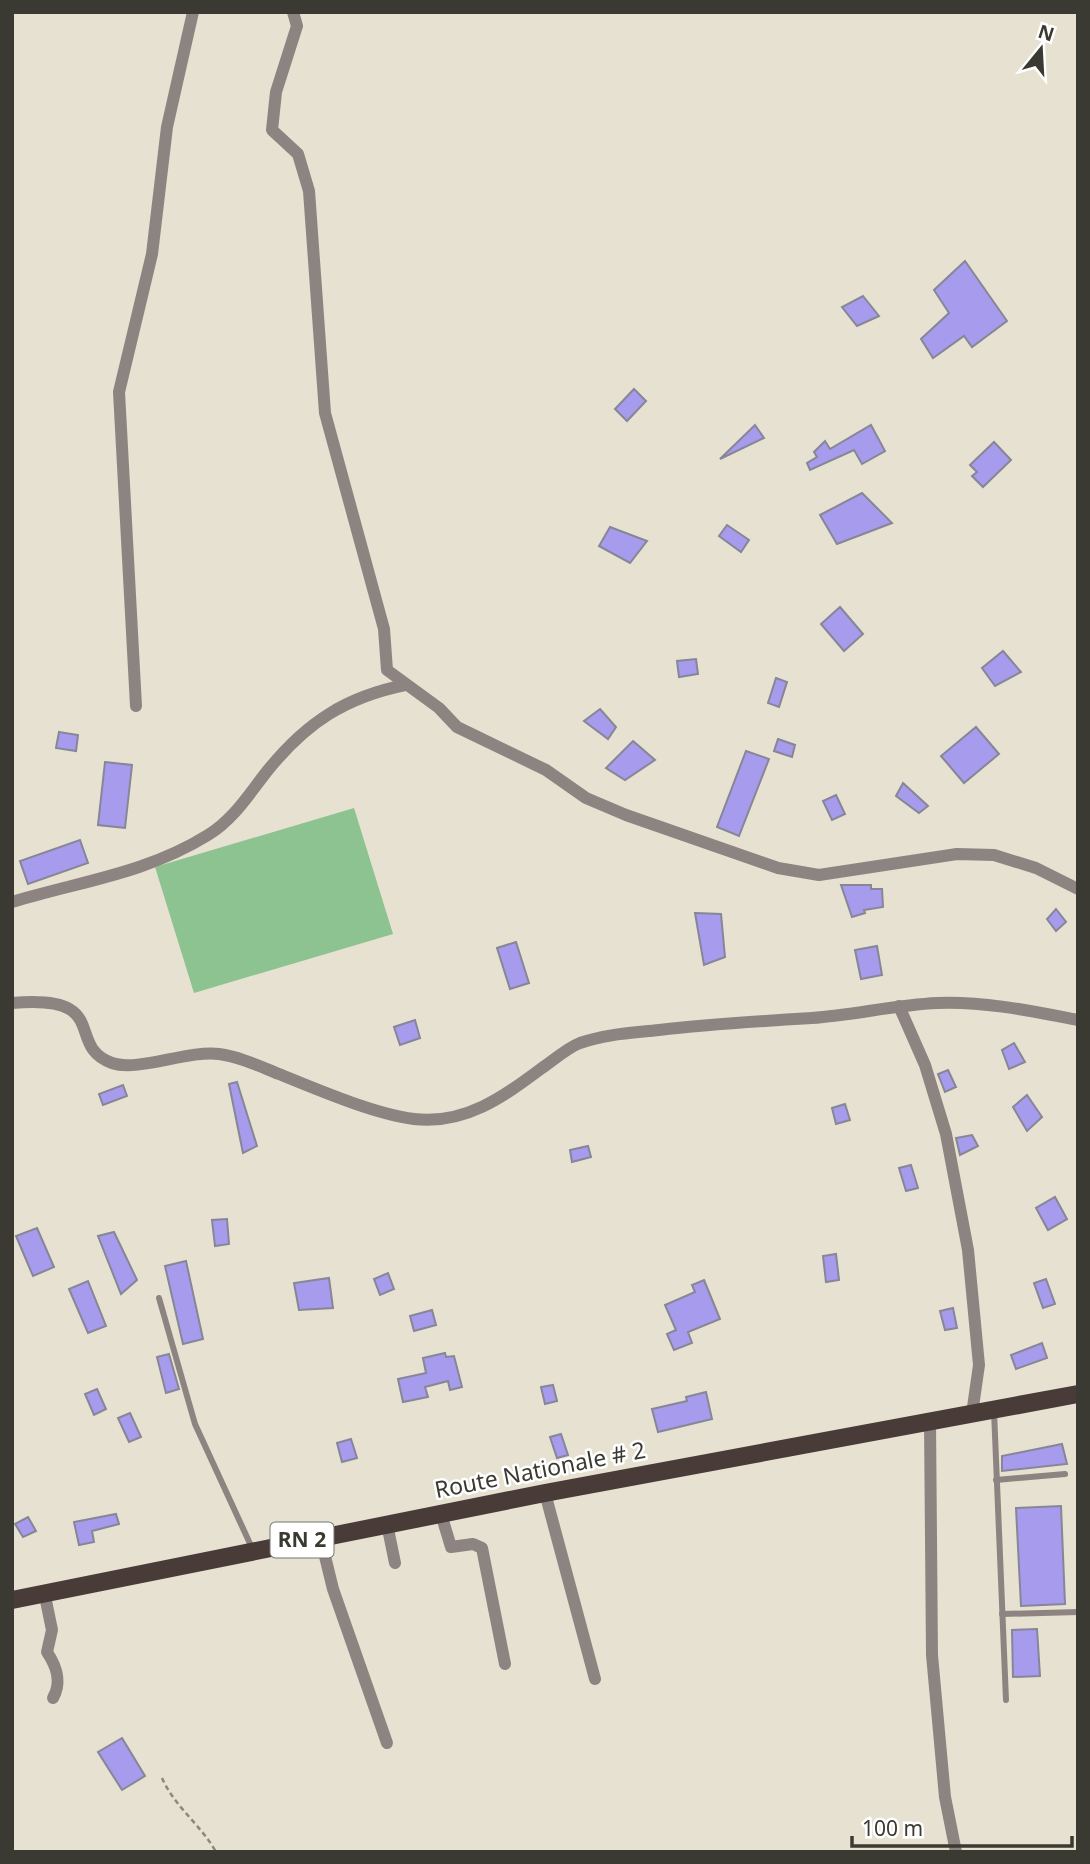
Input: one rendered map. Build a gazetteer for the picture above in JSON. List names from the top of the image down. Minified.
{"streets":{"main road":["Route Nationale # 2","RN 2"]},"scale_bar":"100 m","north":"top"}
